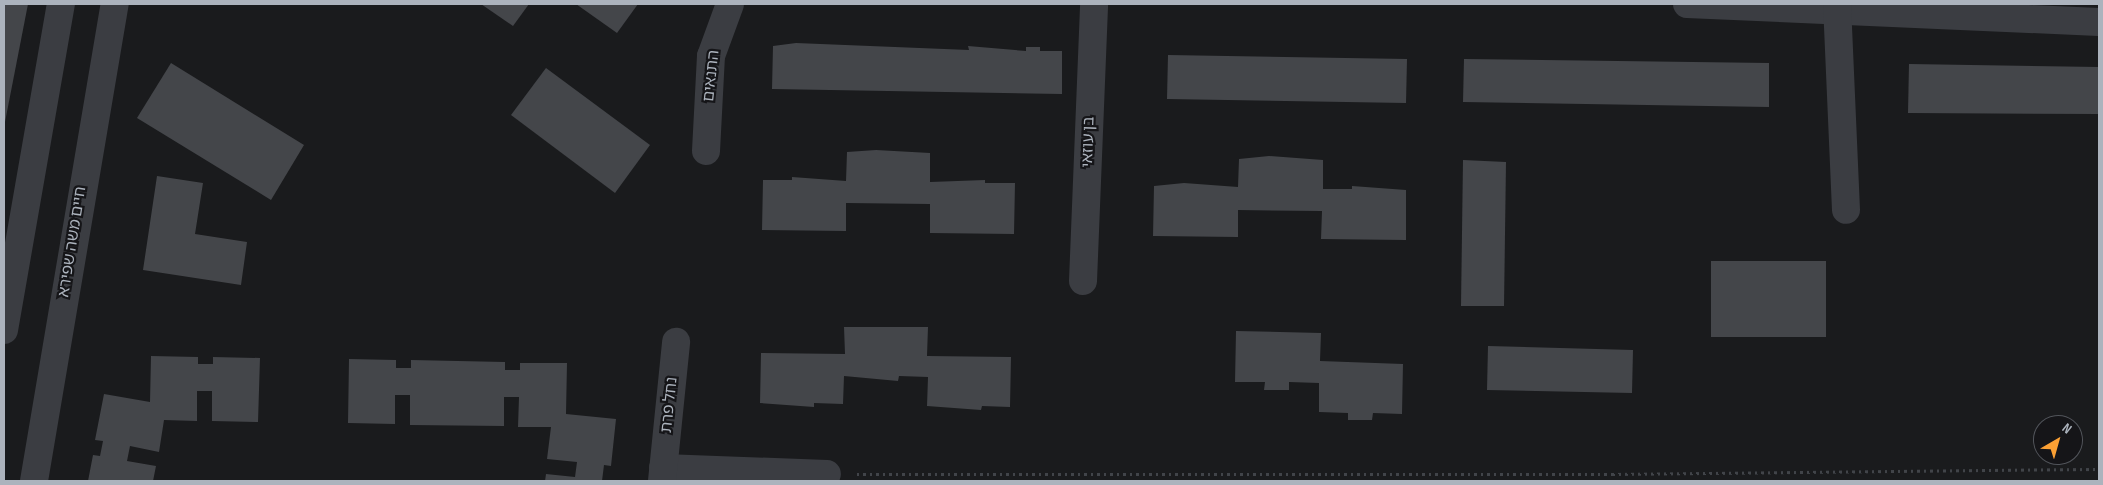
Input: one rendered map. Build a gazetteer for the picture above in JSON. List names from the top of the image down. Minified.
{"streets":{"street":["התנאים","בן עוזאי","חיים משה שפירא","נחל פרת"]},"north":"top right"}
